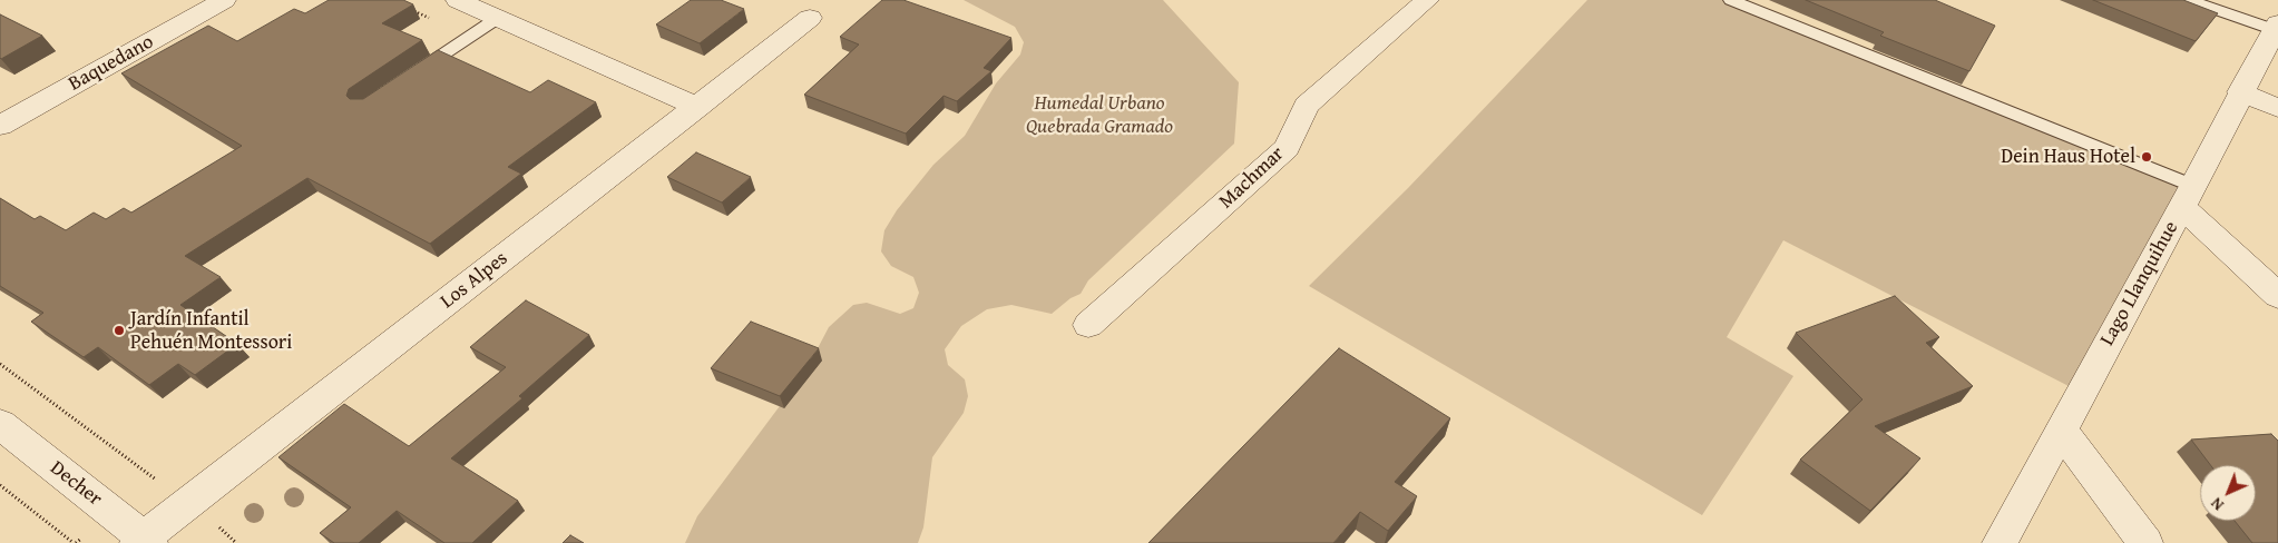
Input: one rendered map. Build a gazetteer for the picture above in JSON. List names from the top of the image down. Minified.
{"streets":{"street":["Baquedano","Machmar","Los Alpes","Lago Llanquihue","Decher"]},"crossings":[["Los Alpes","Decher"]],"parks":["Humedal Urbano Quebrada Gramado"],"places":["Dein Haus Hotel","Jardín Infantil Pehuén Montessori"],"north":"bottom left"}
